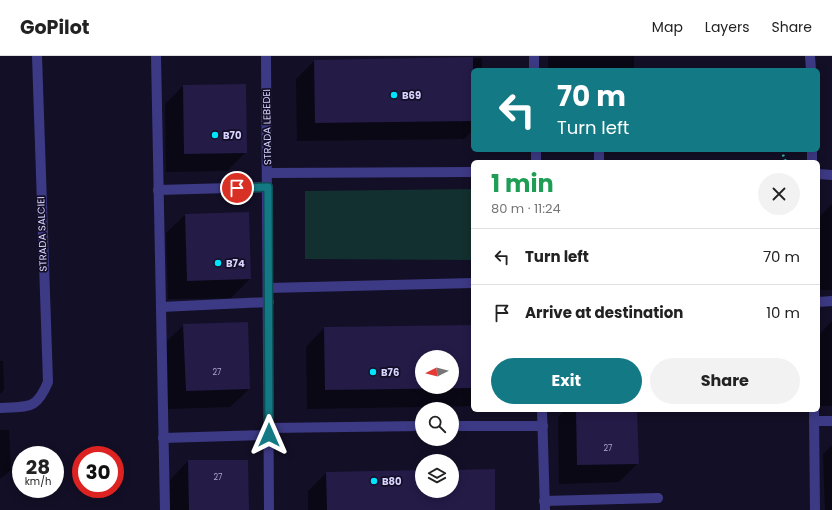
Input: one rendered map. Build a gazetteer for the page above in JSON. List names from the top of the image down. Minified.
{"streets":{"street":["STRADA LEBEDEI","STRADA SALCIEI"]},"places":["B69","B70","B74","B76","B80"],"house_numbers":["27","27","27"],"north":"left","page":{"header":"GoPilot","nav":["Map","Layers","Share"],"turn":["70 m","Turn left"],"heading":["1 min","80 m · 11:24"],"list":[{"name":"Turn left","value":"70 m"},{"name":"Arrive at destination","value":"10 m"}],"buttons":["Exit","Share"],"speed":"28 km/h","limit":"30"}}
